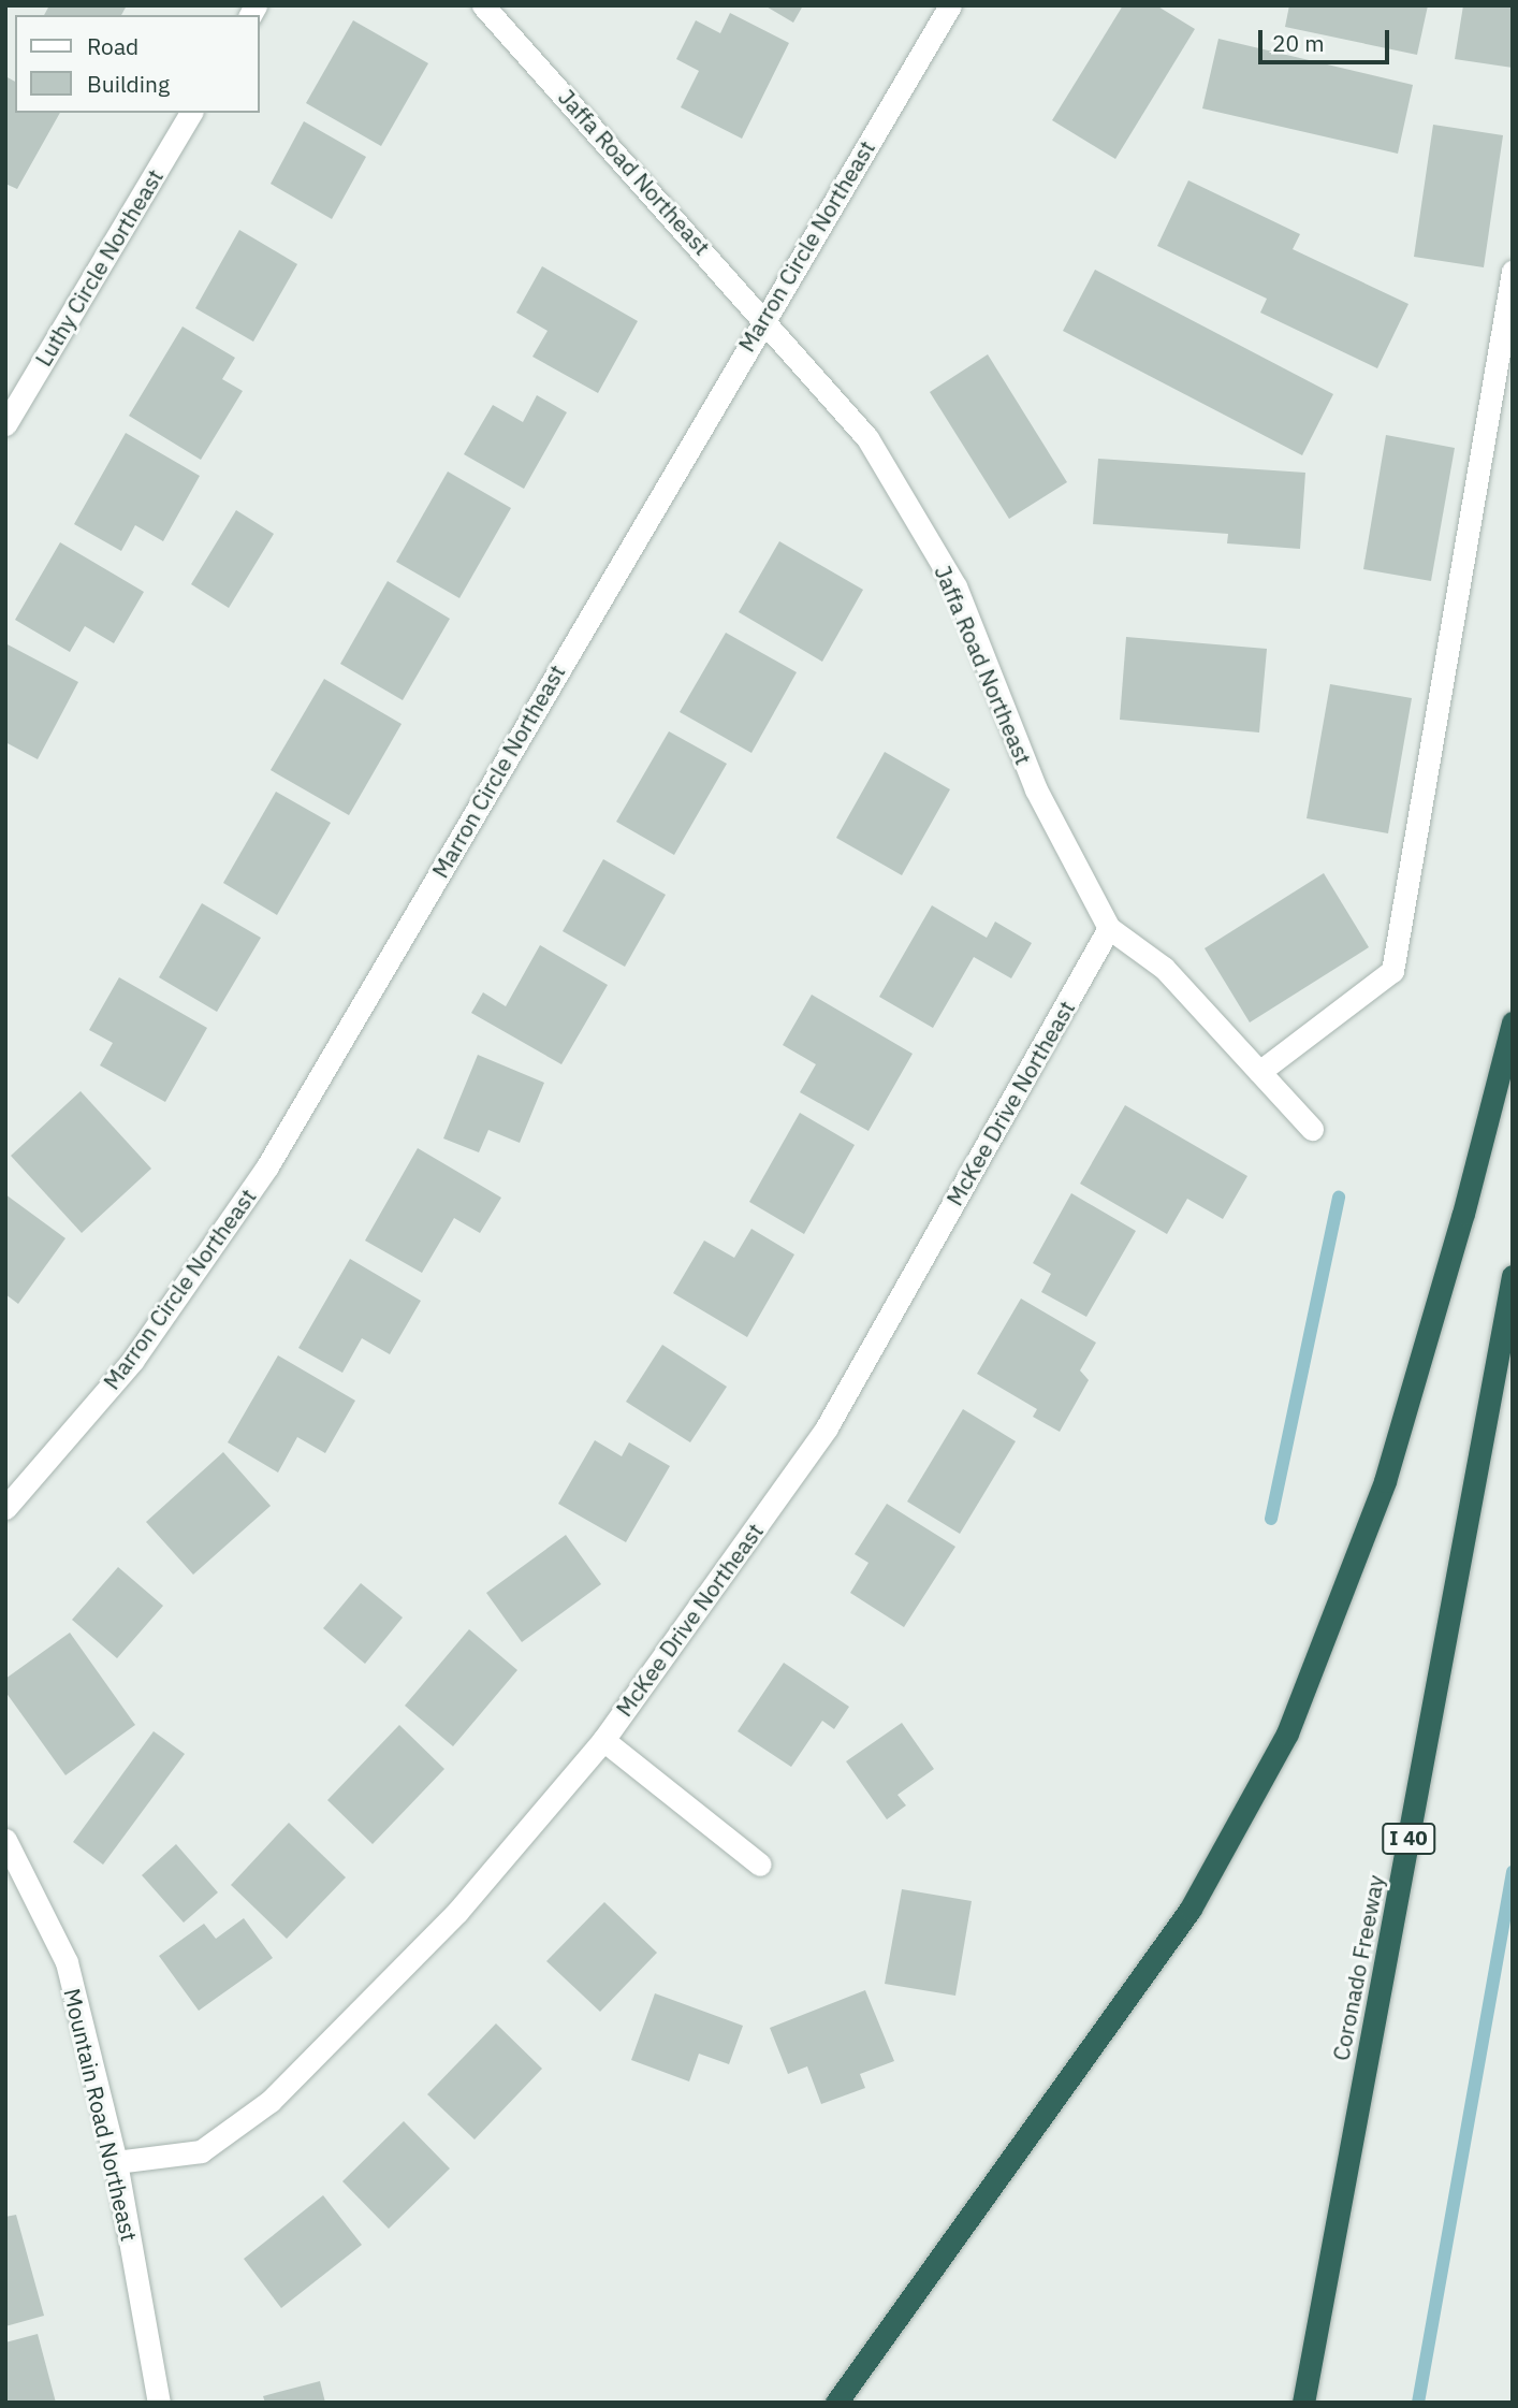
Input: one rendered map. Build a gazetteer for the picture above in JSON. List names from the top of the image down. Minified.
{"streets":{"highway":["I 40","Coronado Freeway"],"street":["Jaffa Road Northeast","Marron Circle Northeast","Luthy Circle Northeast","McKee Drive Northeast","Mountain Road Northeast"]},"crossings":[["Jaffa Road Northeast","Marron Circle Northeast"],["Jaffa Road Northeast","McKee Drive Northeast"],["McKee Drive Northeast","Mountain Road Northeast"]],"legend":["Road","Building"],"scale_bar":"20 m"}
